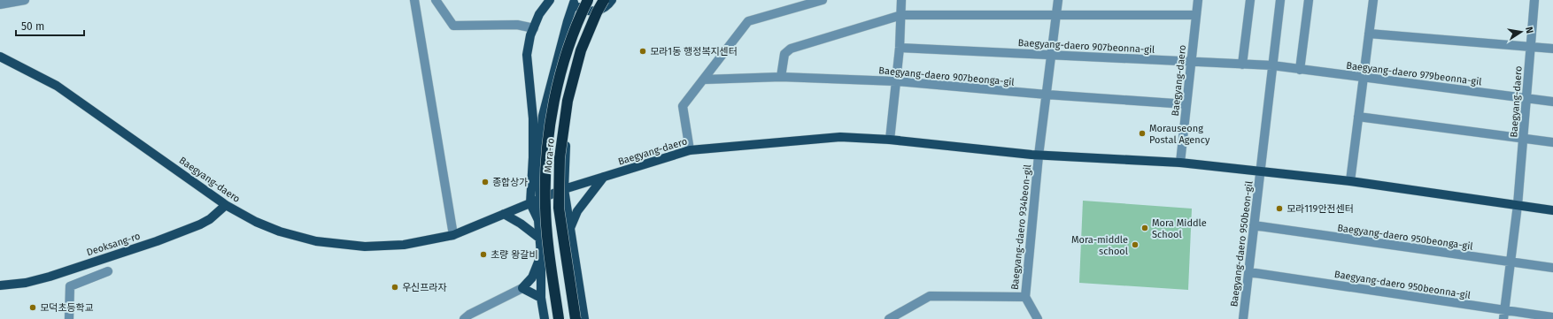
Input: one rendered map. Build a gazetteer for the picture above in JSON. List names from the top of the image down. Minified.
{"streets":{"highway":["Mora-ro"],"main road":["Baegyang-daero","Deoksang-ro"],"street":["Baegyang-daero 907beonna-gil","Baegyang-daero 979beonna-gil","Baegyang-daero 907beonga-gil","Baegyang-daero 934beon-gil","Baegyang-daero 950beonga-gil","Baegyang-daero 950beon-gil","Baegyang-daero 950beonna-gil"]},"crossings":[["Baegyang-daero 907beonna-gil","Baegyang-daero 979beonna-gil"],["Baegyang-daero 907beonna-gil","Baegyang-daero"],["Baegyang-daero 979beonna-gil","Baegyang-daero"],["Baegyang-daero 907beonga-gil","Baegyang-daero"],["Baegyang-daero","Mora-ro"],["Baegyang-daero","Baegyang-daero 934beon-gil"],["Baegyang-daero","Baegyang-daero 950beonga-gil"],["Baegyang-daero","Deoksang-ro"],["Baegyang-daero","Baegyang-daero 950beon-gil"],["Baegyang-daero","Baegyang-daero 950beonna-gil"],["Baegyang-daero 950beonga-gil","Baegyang-daero 950beon-gil"],["Baegyang-daero 950beon-gil","Baegyang-daero 950beonna-gil"]],"places":["모라1동 행정복지센터","Morauseong Postal Agency","종합상가","모라119안전센터","Mora Middle School","Mora-middle school","초량 왕갈비","우신프라자","모덕초등학교"],"scale_bar":"50 m","north":"right"}
